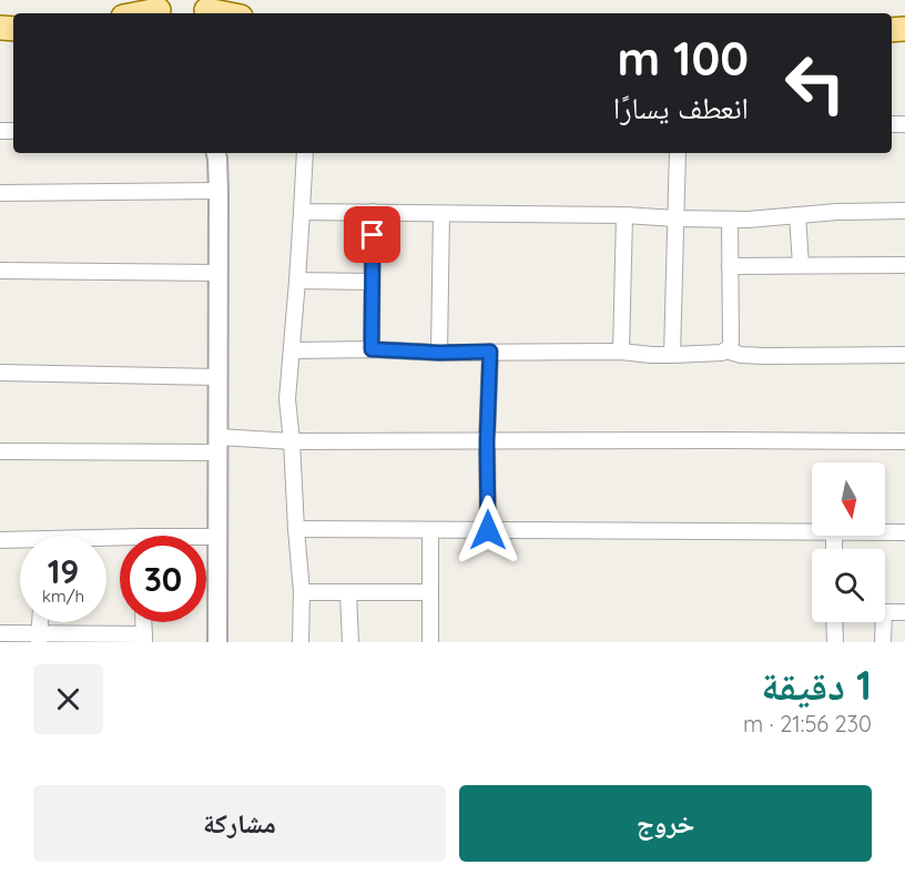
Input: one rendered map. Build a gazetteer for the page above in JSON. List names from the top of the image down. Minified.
{"north":"bottom","page":{"turn":["100 m","انعطف يسارًا"],"speed":"19 km/h","limit":"30","heading":["1 دقيقة","230 m · 21:56"],"buttons":["خروج","مشاركة"]}}
